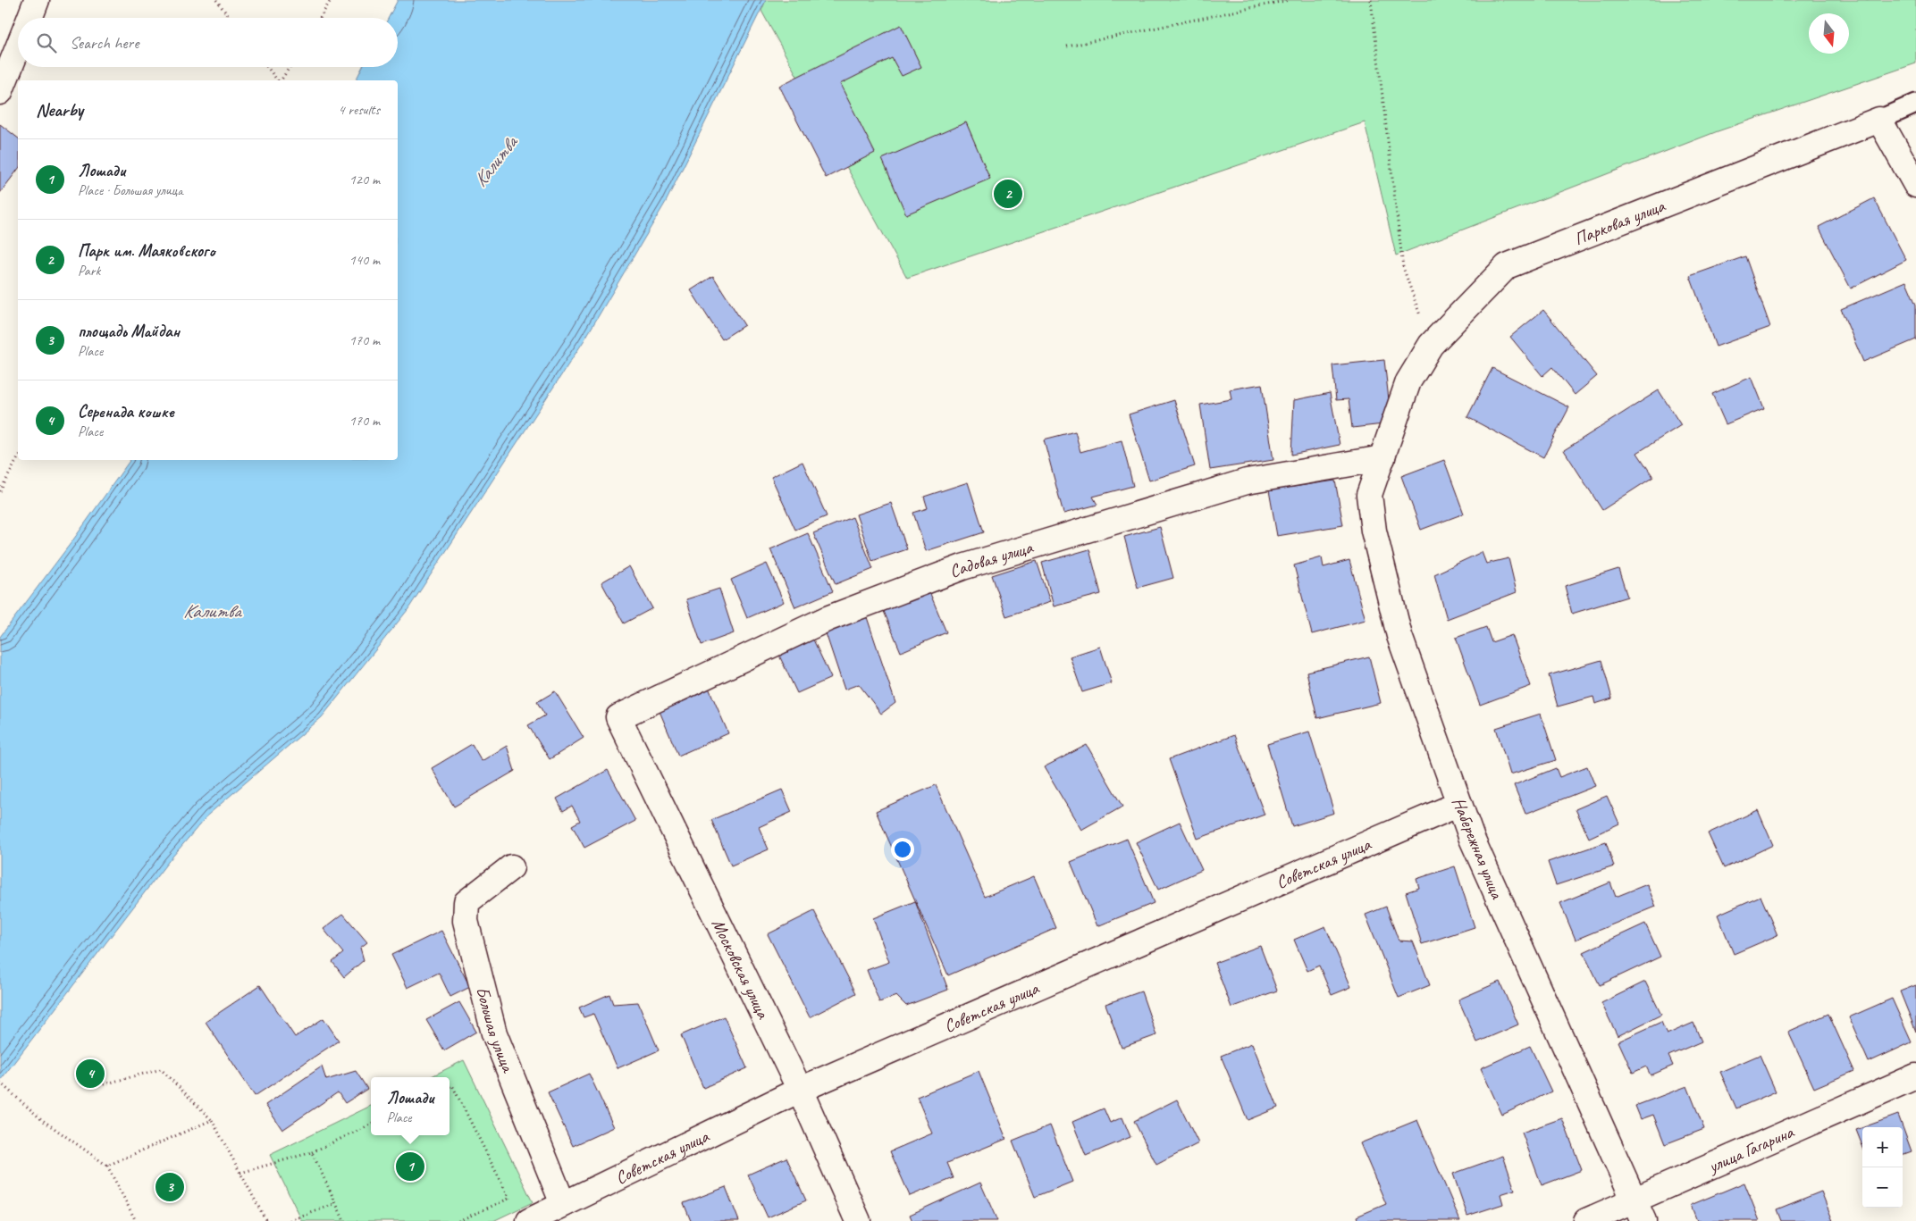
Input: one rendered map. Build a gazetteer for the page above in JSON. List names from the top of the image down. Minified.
{"streets":{"street":["Парковая улица","Садовая улица","Набережная улица","Советская улица","Московская улица","Большая улица","улица Гагарина"]},"crossings":[["Парковая улица","Садовая улица"],["Парковая улица","Набережная улица"],["Садовая улица","Набережная улица"],["Садовая улица","Московская улица"],["Набережная улица","Советская улица"],["Набережная улица","улица Гагарина"],["Советская улица","Московская улица"],["Советская улица","Большая улица"]],"water":["Калитва"],"north":"bottom","page":{"search":"Search here","heading":["Nearby","4 results"],"list":[{"mark":"1","name":"Лошади","note":"Place · Большая улица","value":"120 m"},{"mark":"2","name":"Парк им. Маяковского","note":"Park","value":"140 m"},{"mark":"3","name":"площадь Майдан","note":"Place","value":"170 m"},{"mark":"4","name":"Серенада кошке","note":"Place","value":"170 m"}],"pins":["2","4","1","3"],"popup":["Лошади","Place"],"map_buttons":["+","−"]}}
